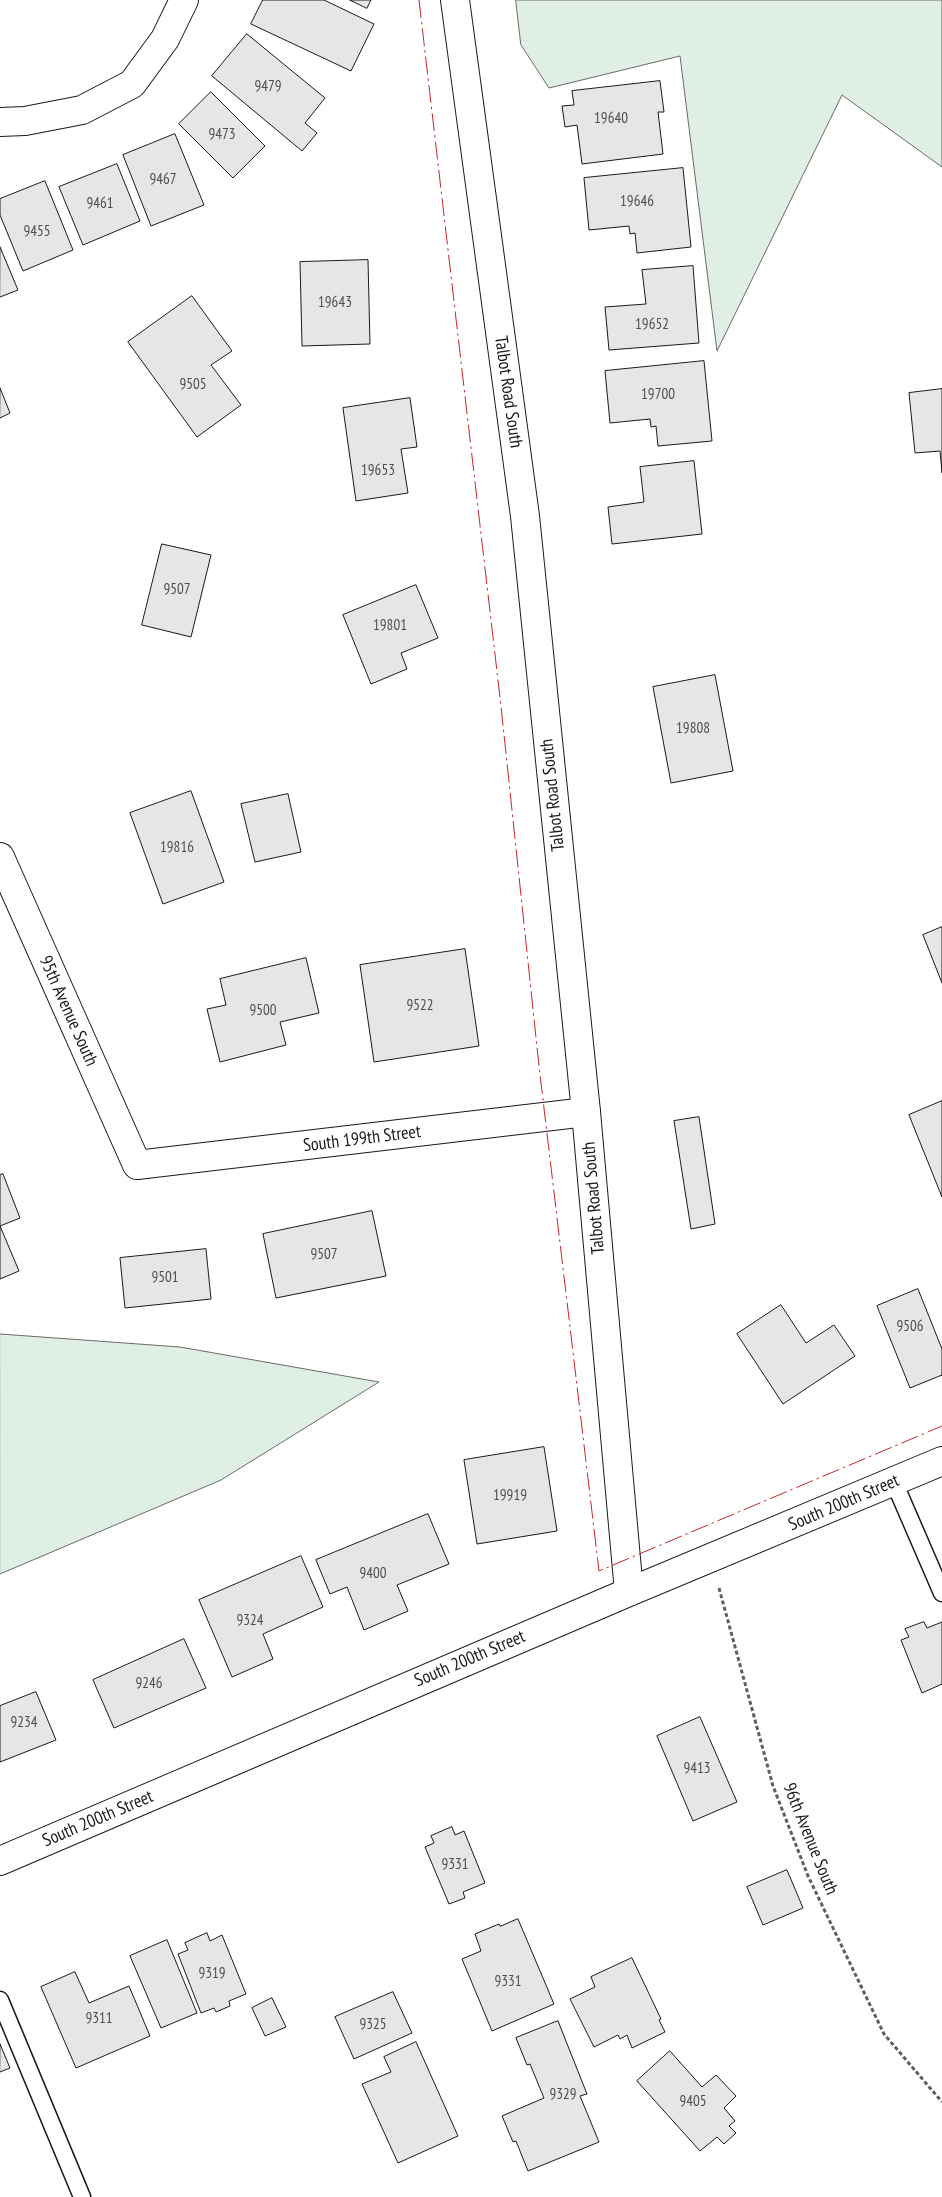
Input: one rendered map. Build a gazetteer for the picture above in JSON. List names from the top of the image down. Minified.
{"streets":{"street":["Talbot Road South","95th Avenue South","South 199th Street","South 200th Street"],"path":["96th Avenue South"]},"crossings":[["Talbot Road South","South 199th Street"],["Talbot Road South","South 200th Street"],["95th Avenue South","South 199th Street"],["South 200th Street","96th Avenue South"]],"house_numbers":["9479","19640","9473","9467","19646","9461","9455","19643","19652","9505","19700","19653","9507","19801","19808","19816","9522","9500","9507","9501","9506","19919","9400","9324","9246","9234","9413","9331","9319","9331","9311","9325","9329","9405"]}
